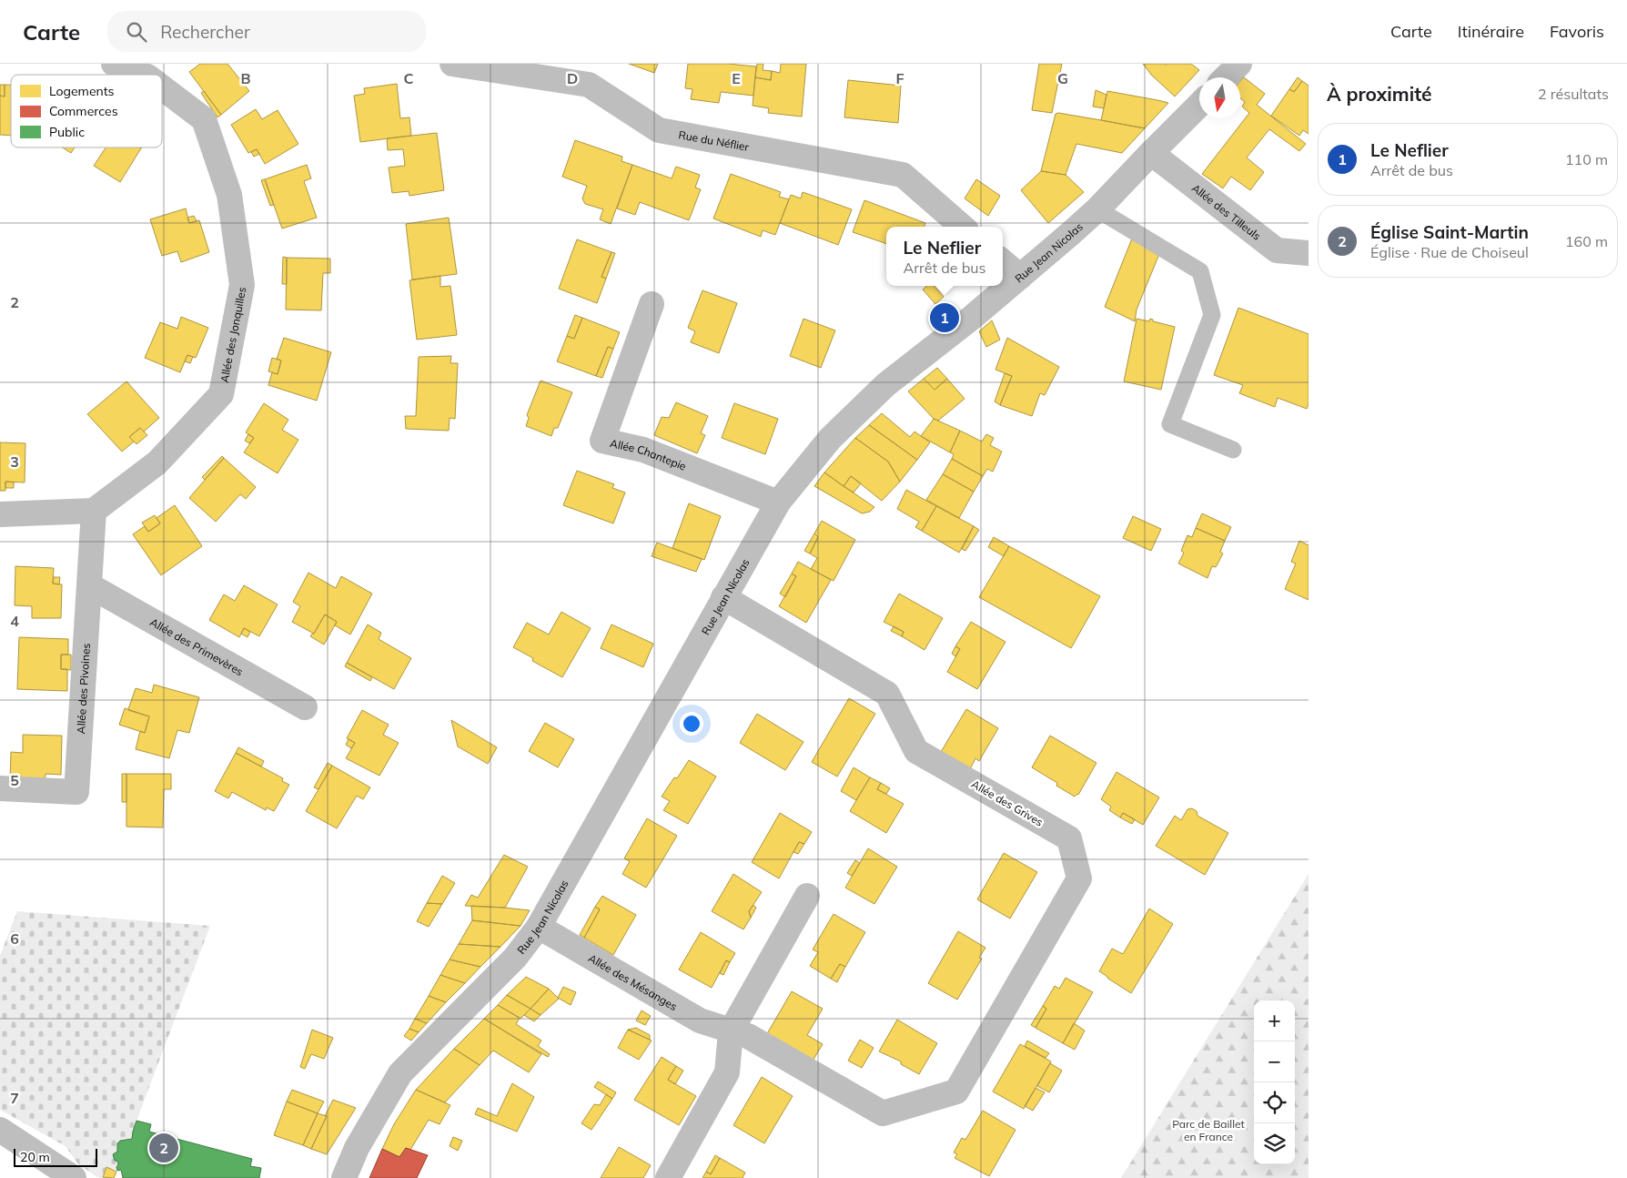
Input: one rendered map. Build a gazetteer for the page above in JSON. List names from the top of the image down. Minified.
{"streets":{"street":["Rue du Néflier","Allée des Tilleuls","Rue Jean Nicolas","Allée des Jonquilles","Allée Chantepie","Allée des Primevères","Allée des Pivoines","Allée des Grives","Allée des Mésanges"]},"crossings":[["Allée des Tilleuls","Rue Jean Nicolas"],["Rue Jean Nicolas","Allée Chantepie"],["Rue Jean Nicolas","Allée des Grives"],["Rue Jean Nicolas","Allée des Mésanges"],["Allée des Jonquilles","Allée des Pivoines"],["Allée des Primevères","Allée des Pivoines"],["Allée des Grives","Allée des Mésanges"]],"parks":["Parc de Baillet en France"],"legend":["Logements","Commerces","Public"],"scale_bar":"20 m","north":"bottom","page":{"header":"Carte","search":"Rechercher","nav":["Carte","Itinéraire","Favoris"],"heading":["À proximité","2 résultats"],"list":[{"mark":"1","name":"Le Neflier","note":"Arrêt de bus","value":"110 m"},{"mark":"2","name":"Église Saint-Martin","note":"Église · Rue de Choiseul","value":"160 m"}],"popup":["Le Neflier","Arrêt de bus"],"pins":["1","2"],"map_buttons":["+","−"],"scale":"20 m"},"grid":{"columns":["B","C","D","E","F","G"],"rows":["2","3","4","5","6","7"]}}
